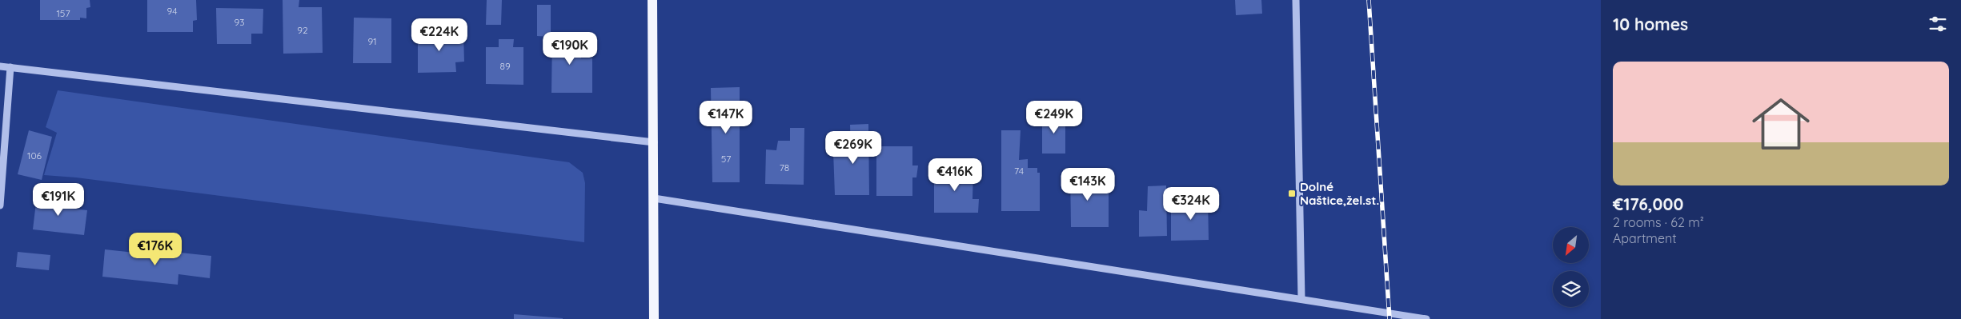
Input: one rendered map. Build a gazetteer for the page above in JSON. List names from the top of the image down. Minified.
{"places":{"transit":["Dolné Naštice,žel.st."]},"house_numbers":["94","157","93","92","91","89","106","57","78","74"],"north":"bottom left","page":{"heading":"10 homes","price":["€224K","€190K","€147K","€249K","€269K","€416K","€143K","€191K","€324K","€176K"],"list":[{"name":"€176,000","note":"2 rooms · 62 m² · Apartment"}]}}
